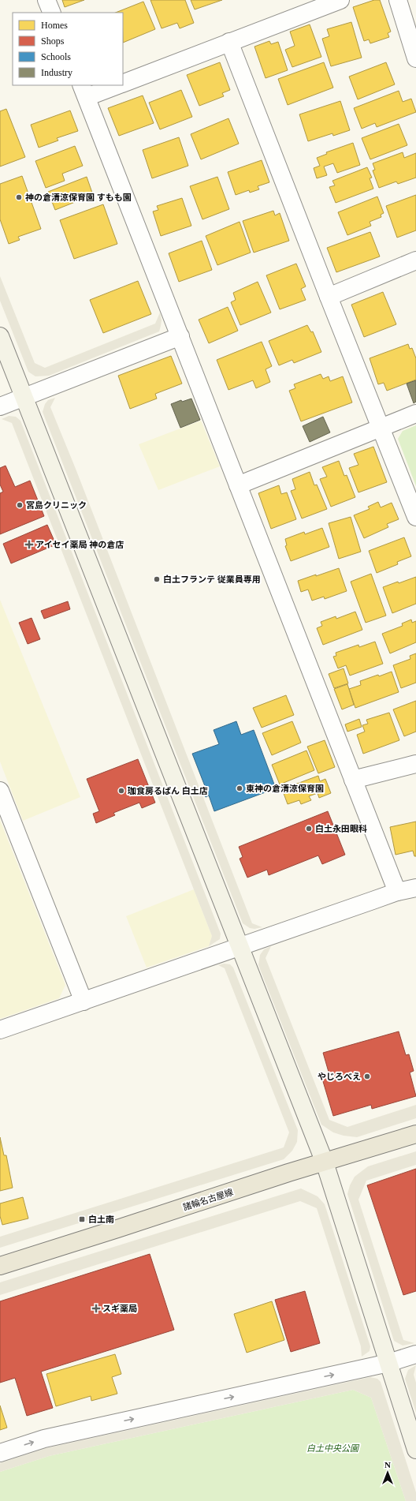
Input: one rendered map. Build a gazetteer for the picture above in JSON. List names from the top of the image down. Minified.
{"streets":{"main road":["諸輪名古屋線"]},"parks":["白土中央公園"],"places":{"other":["神の倉清涼保育園 すもも園","宮島クリニック","白土フランテ 従業員専用","東神の倉清涼保育園","珈食房るぱん 白土店","白土永田眼科","やじろべえ"],"health":["アイセイ薬局 神の倉店","スギ薬局"],"transit":["白土南"]},"legend":["Homes","Shops","Schools","Industry"],"north":"top"}
